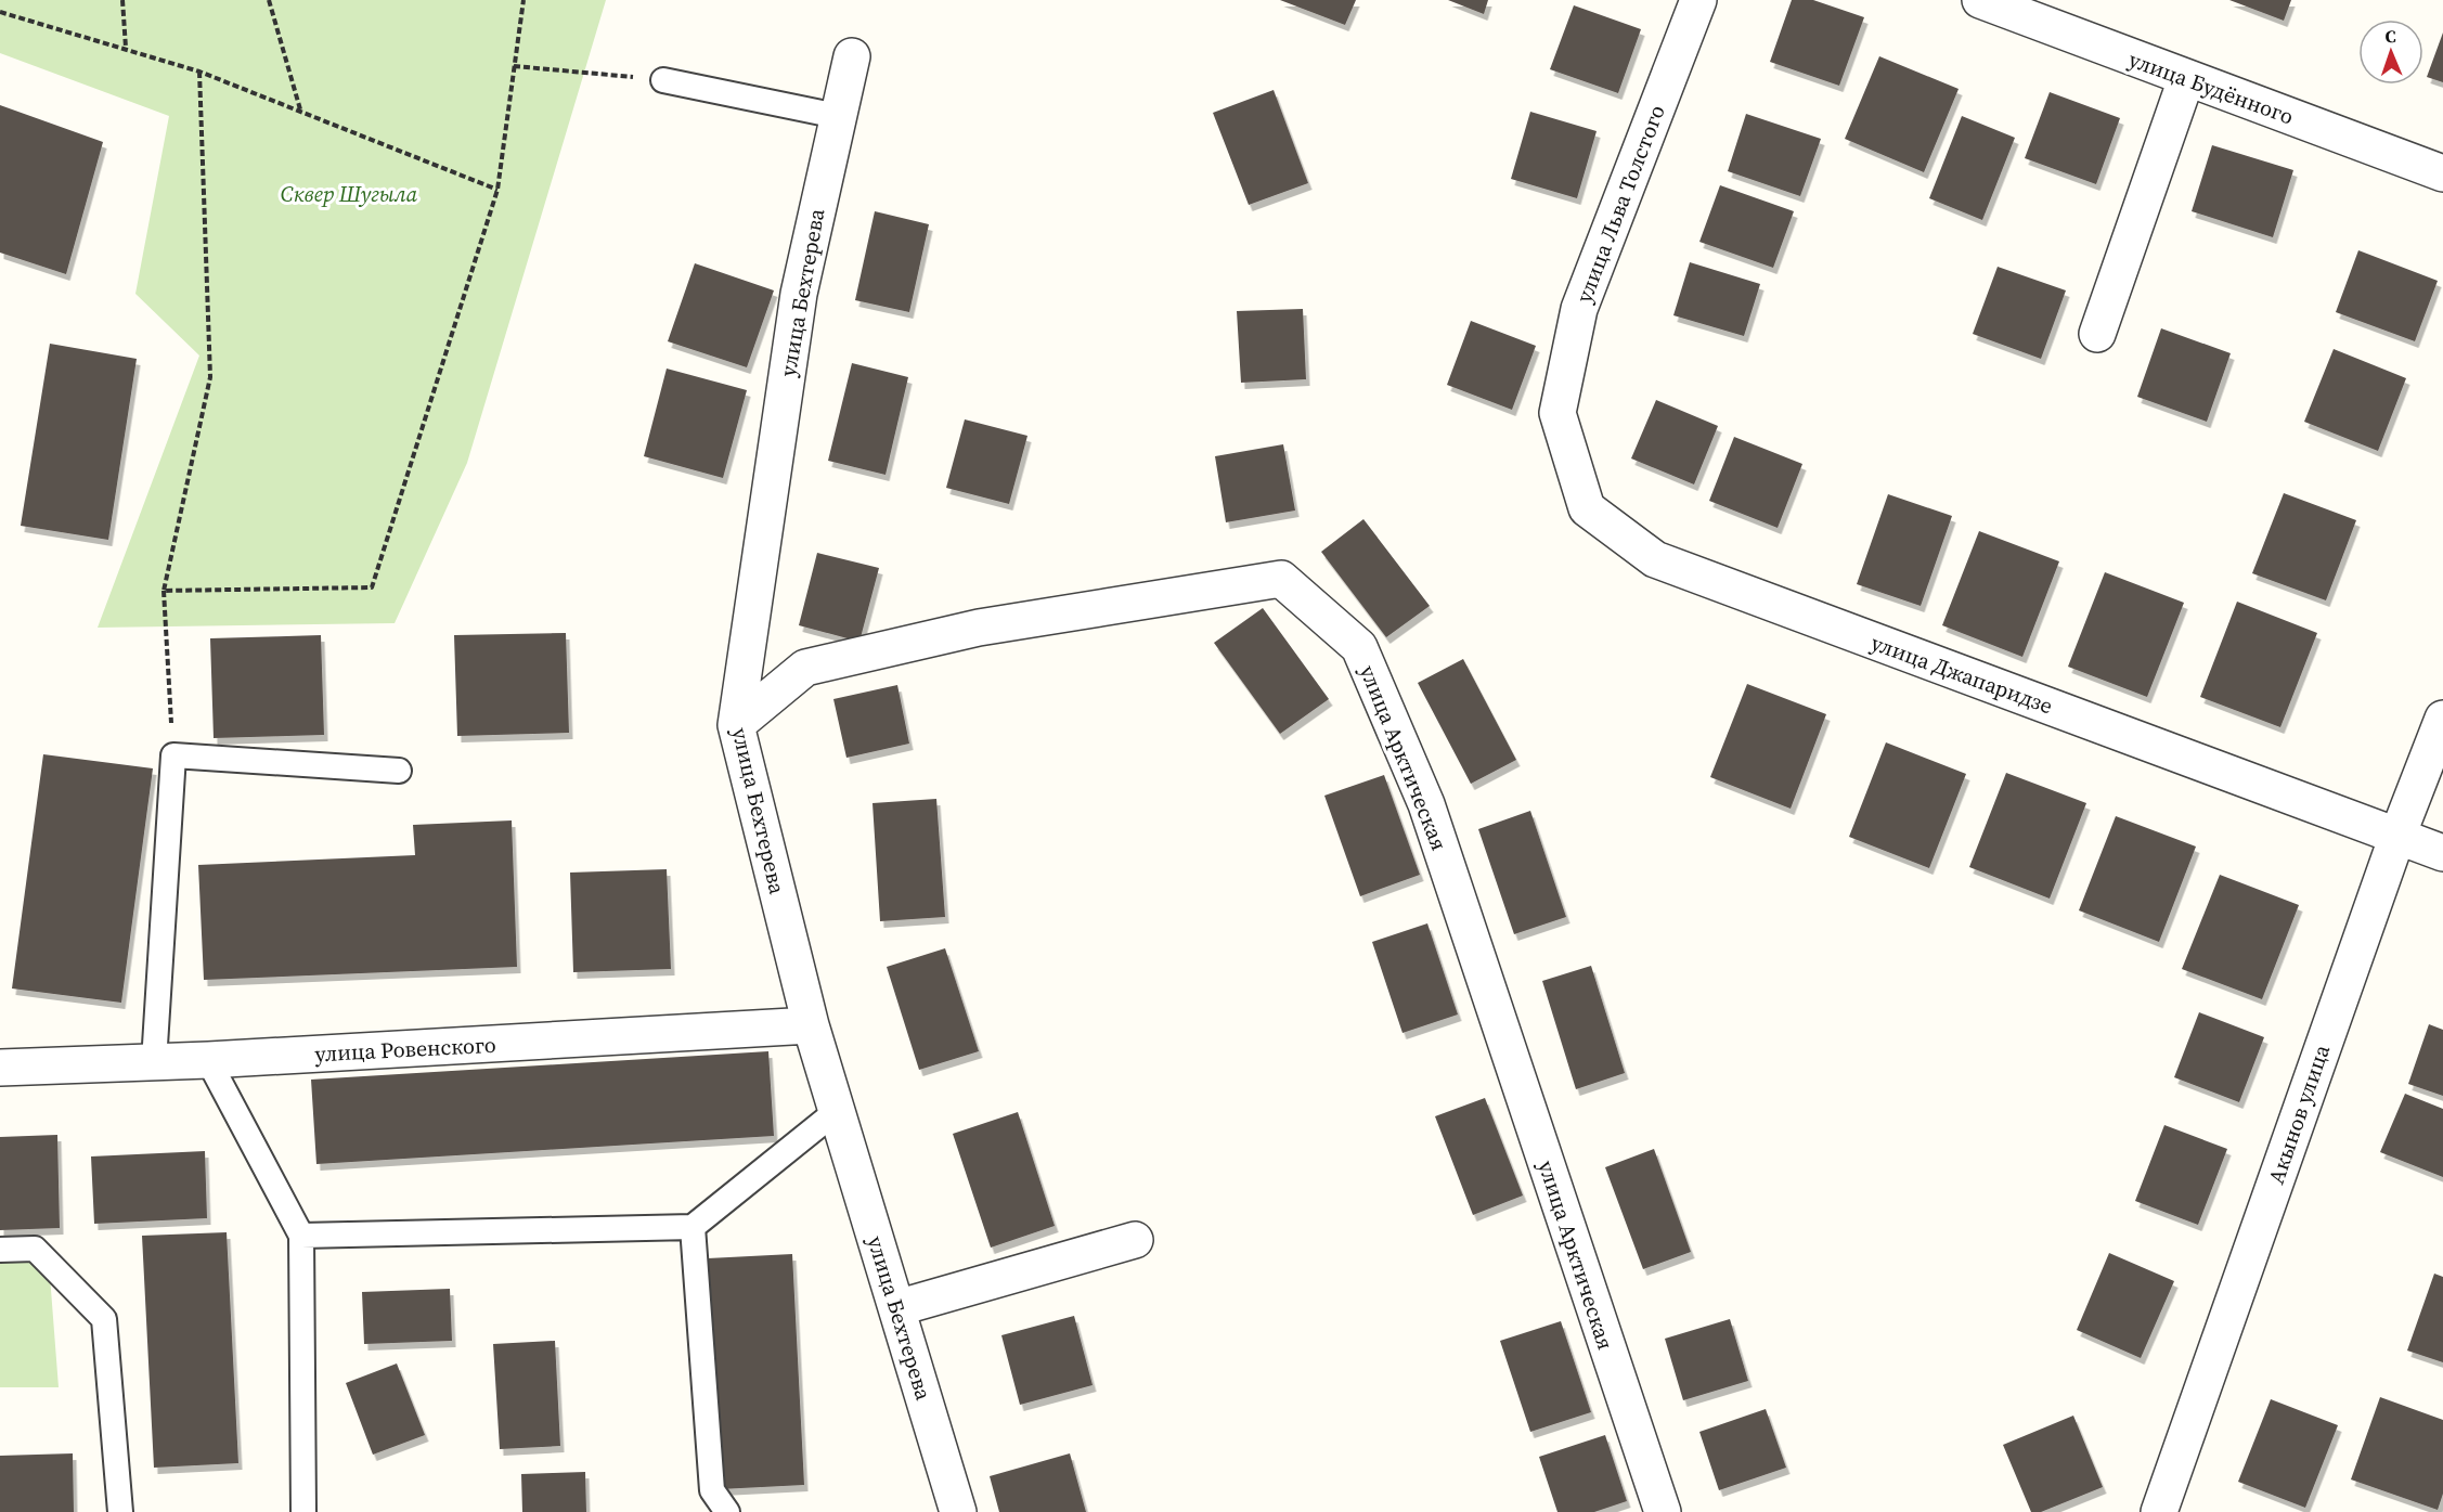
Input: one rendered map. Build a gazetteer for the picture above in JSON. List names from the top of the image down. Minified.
{"streets":{"street":["улица Будённого","улица Льва Толстого","улица Бехтерева","улица Джапаридзе","улица Арктическая","улица Ровенского","Акынов улица"]},"crossings":[["улица Льва Толстого","улица Джапаридзе"],["улица Бехтерева","улица Арктическая"],["улица Бехтерева","улица Ровенского"],["улица Джапаридзе","Акынов улица"]],"parks":["Сквер Шугыла"],"north":"top"}
